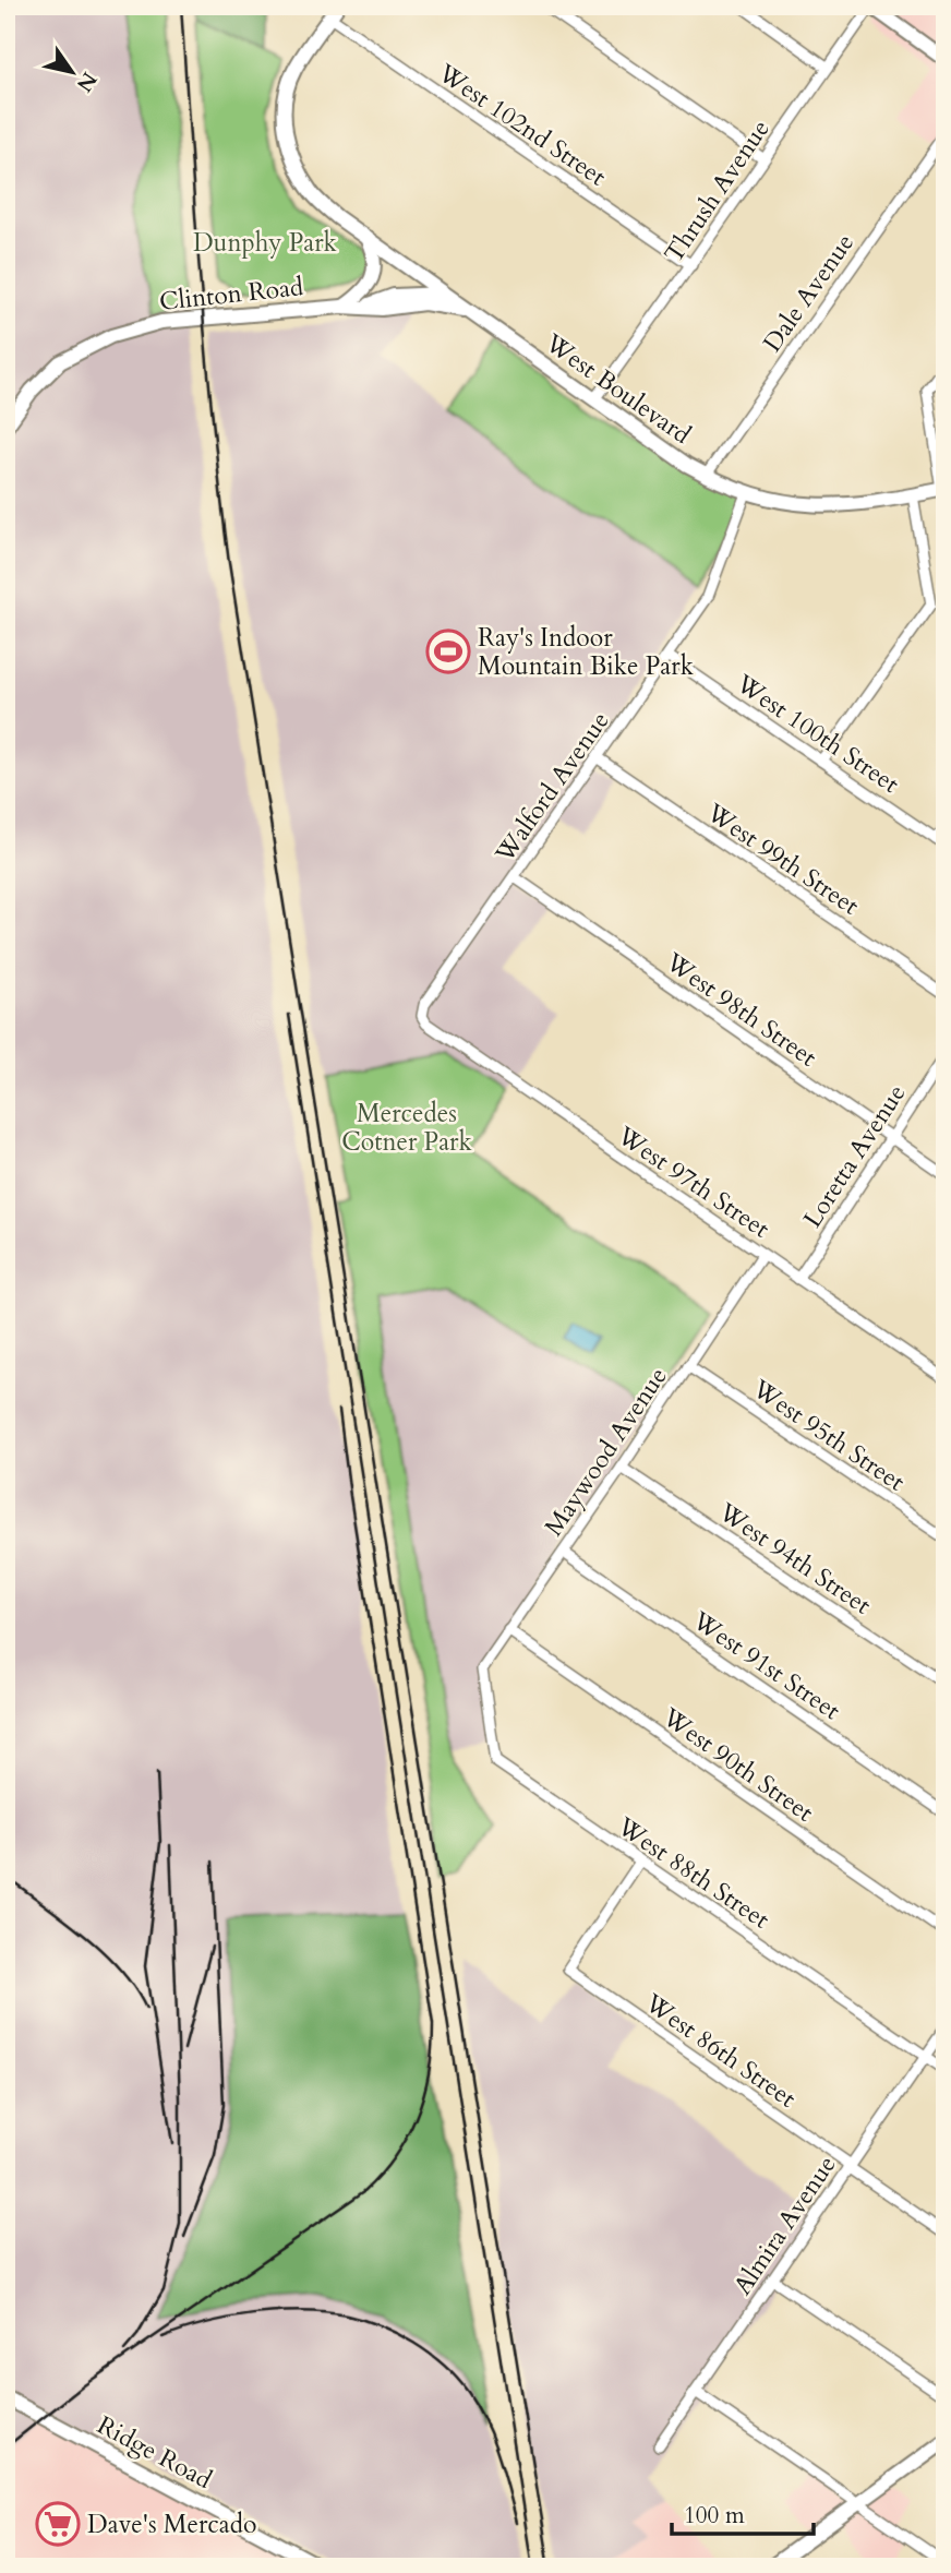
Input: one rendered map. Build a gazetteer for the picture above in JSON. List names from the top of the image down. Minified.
{"streets":{"street":["West 102nd Street","Thrush Avenue","Dale Avenue","Clinton Road","West Boulevard","West 100th Street","Walford Avenue","West 99th Street","West 98th Street","Loretta Avenue","West 97th Street","West 95th Street","Maywood Avenue","West 94th Street","West 91st Street","West 90th Street","West 88th Street","West 86th Street","Almira Avenue","Ridge Road"]},"crossings":[["West 102nd Street","Thrush Avenue"],["West 102nd Street","West Boulevard"],["Thrush Avenue","West Boulevard"],["Dale Avenue","West Boulevard"],["Clinton Road","West Boulevard"],["West Boulevard","Walford Avenue"],["West 100th Street","Walford Avenue"],["Walford Avenue","West 99th Street"],["Walford Avenue","West 98th Street"],["Walford Avenue","West 97th Street"],["West 98th Street","Loretta Avenue"],["Loretta Avenue","West 97th Street"],["West 97th Street","Maywood Avenue"],["West 95th Street","Maywood Avenue"],["Maywood Avenue","West 94th Street"],["Maywood Avenue","West 91st Street"],["Maywood Avenue","West 90th Street"],["Maywood Avenue","West 88th Street"],["West 88th Street","West 86th Street"],["West 88th Street","Almira Avenue"],["West 86th Street","Almira Avenue"]],"parks":["Dunphy Park","Mercedes Cotner Park"],"places":{"sports":["Ray's Indoor Mountain Bike Park"],"supermarket":["Dave's Mercado"]},"scale_bar":"100 m","north":"bottom right"}
